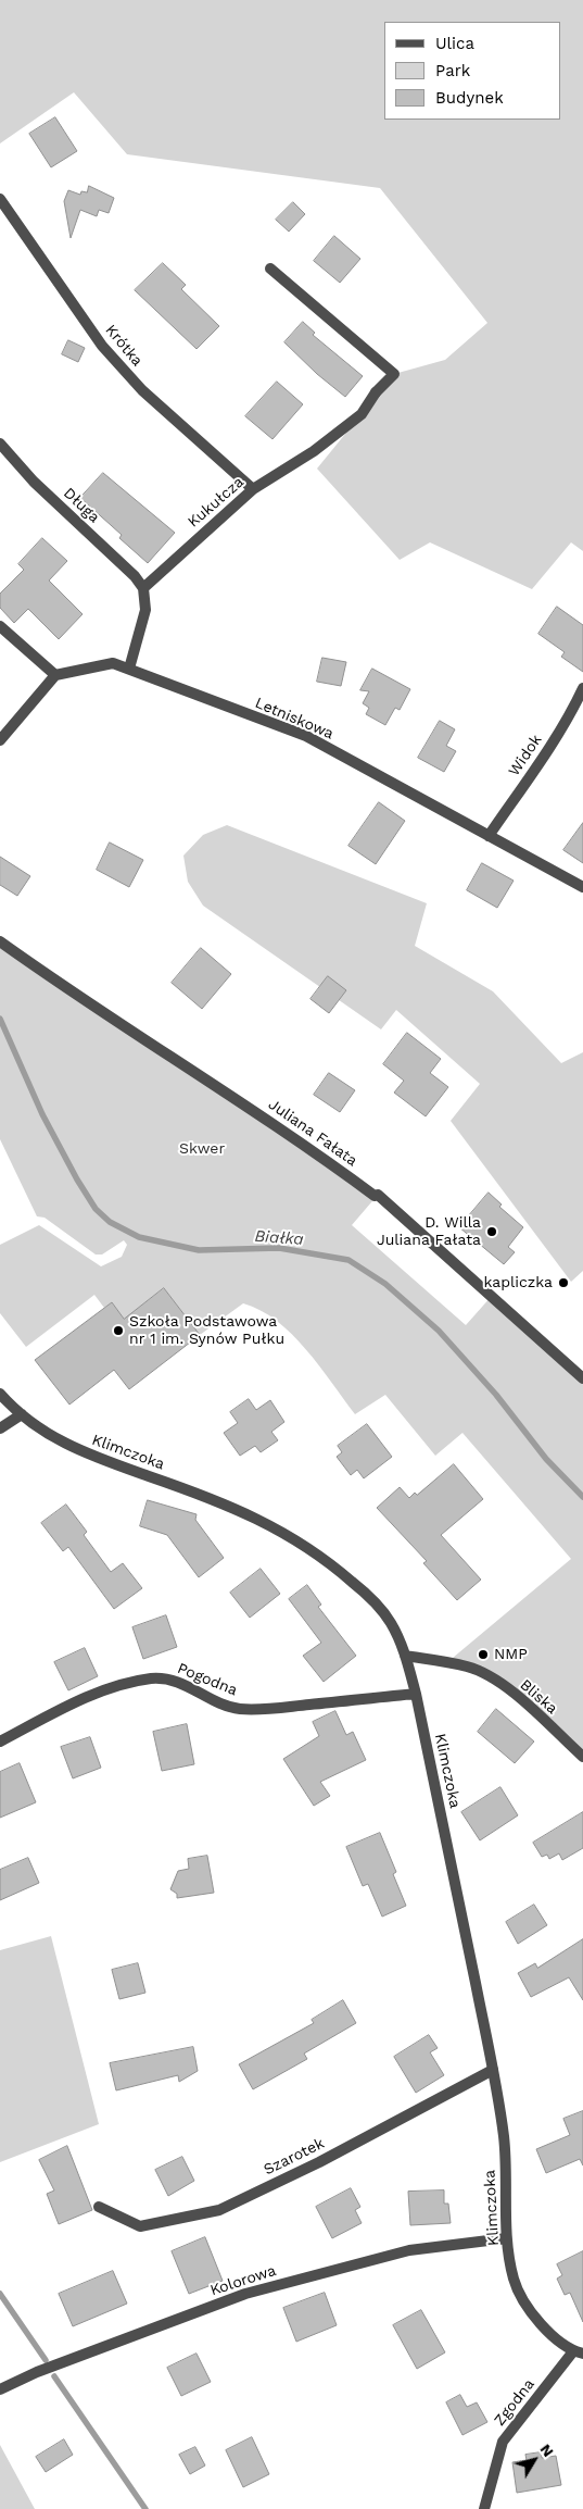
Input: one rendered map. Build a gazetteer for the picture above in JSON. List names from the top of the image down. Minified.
{"streets":{"street":["Krótka","Kukułcza","Długa","Letniskowa","Widok","Juliana Fałata","Klimczoka","Pogodna","Bliska","Szarotek","Kolorowa","Zgodna"]},"crossings":[["Krótka","Kukułcza"],["Kukułcza","Długa"],["Letniskowa","Widok"],["Klimczoka","Pogodna"],["Klimczoka","Bliska"],["Klimczoka","Szarotek"],["Klimczoka","Kolorowa"],["Klimczoka","Zgodna"]],"water":["Białka"],"parks":["Skwer"],"places":["D. Willa Juliana Fałata","kapliczka","Szkoła Podstawowa nr 1 im. Synów Pułku","NMP"],"legend":["Ulica","Park","Budynek"],"north":"top right"}
